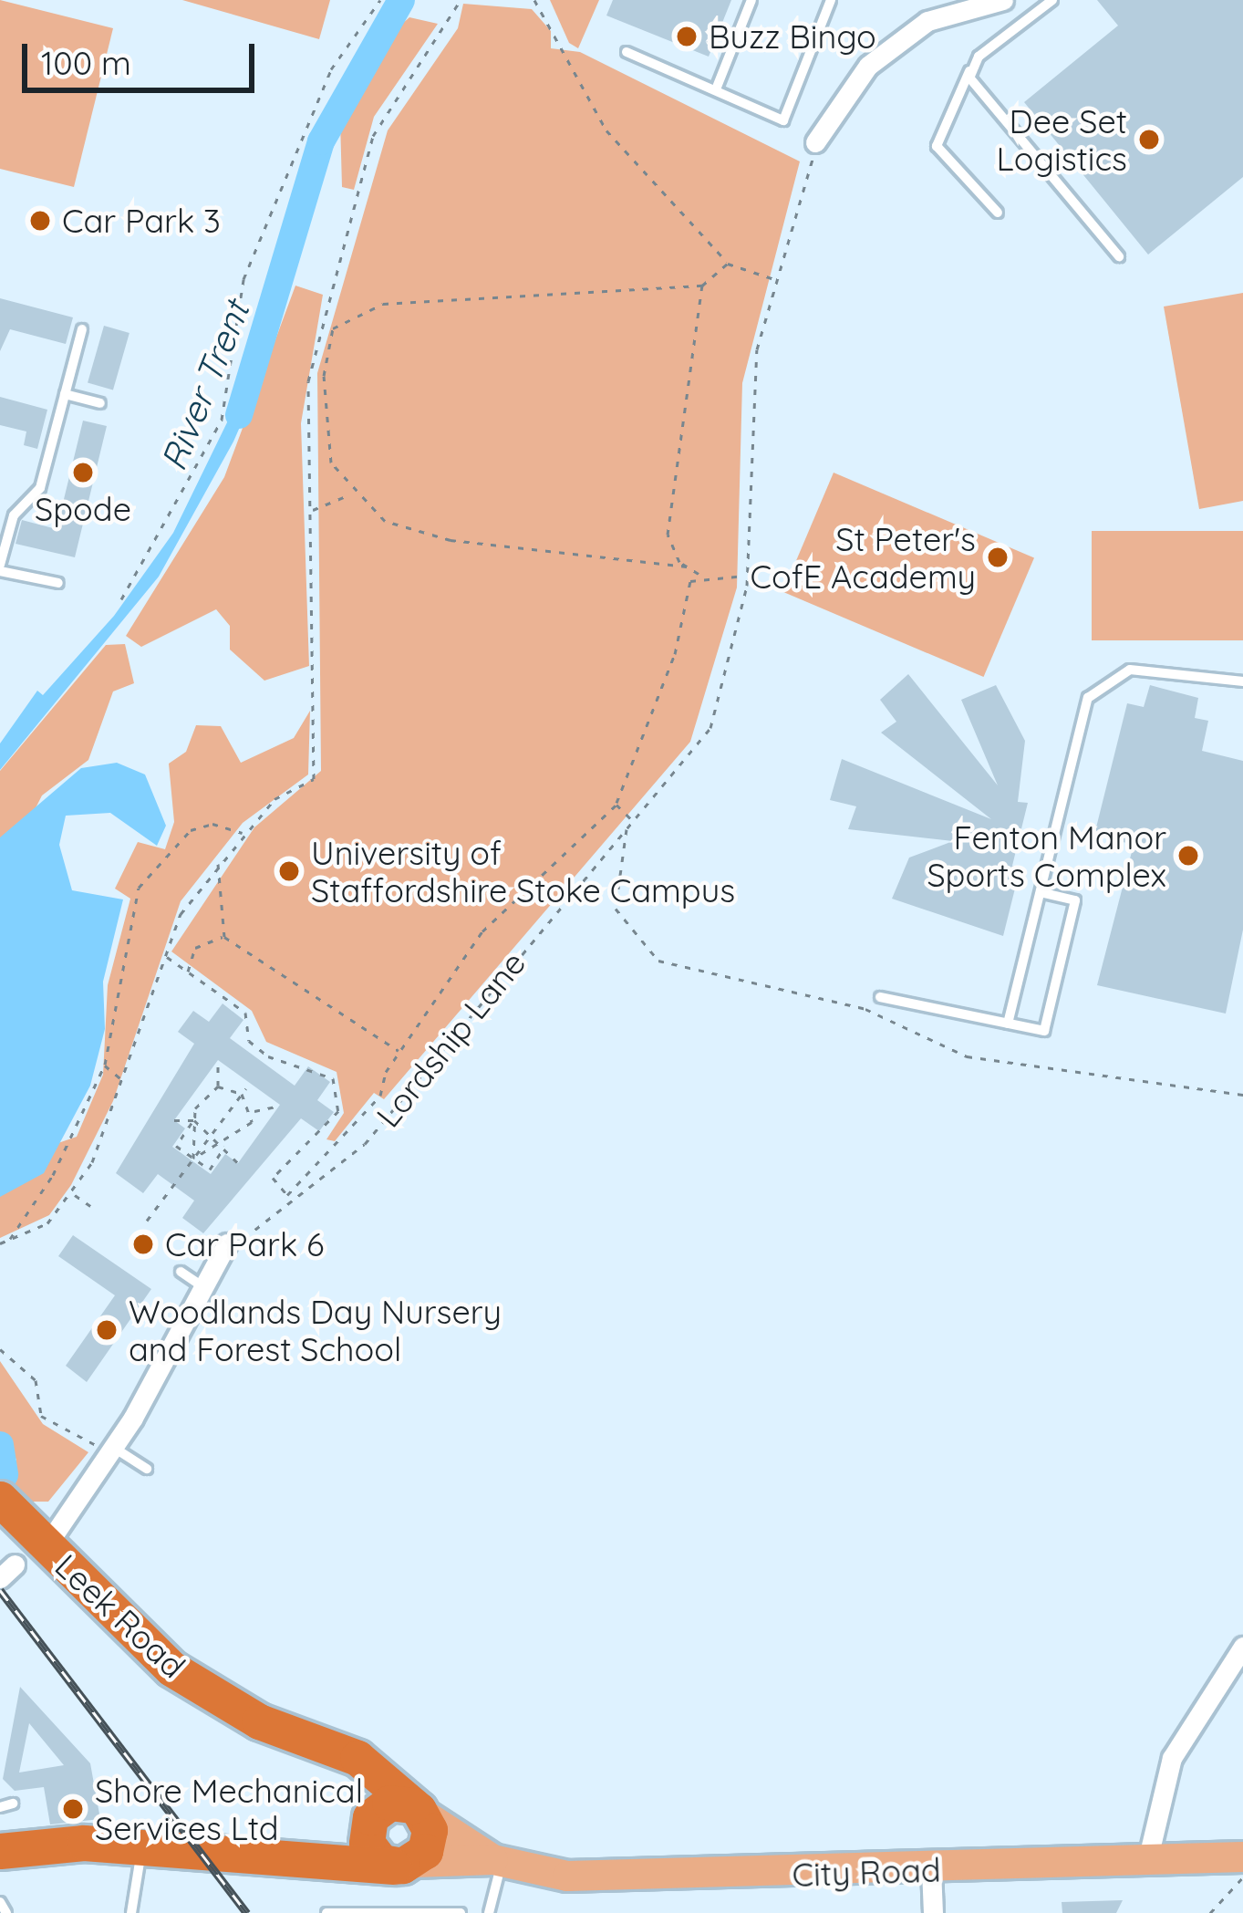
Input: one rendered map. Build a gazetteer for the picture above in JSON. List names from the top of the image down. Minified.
{"streets":{"highway":["Leek Road","City Road"],"path":["Lordship Lane"]},"crossings":[["Leek Road","City Road"]],"water":["River Trent"],"places":["Buzz Bingo","Dee Set Logistics","Car Park 3","Spode","St Peter's CofE Academy","Fenton Manor Sports Complex","University of Staffordshire Stoke Campus","Car Park 6","Woodlands Day Nursery and Forest School","Shore Mechanical Services Ltd"],"scale_bar":"100 m"}
